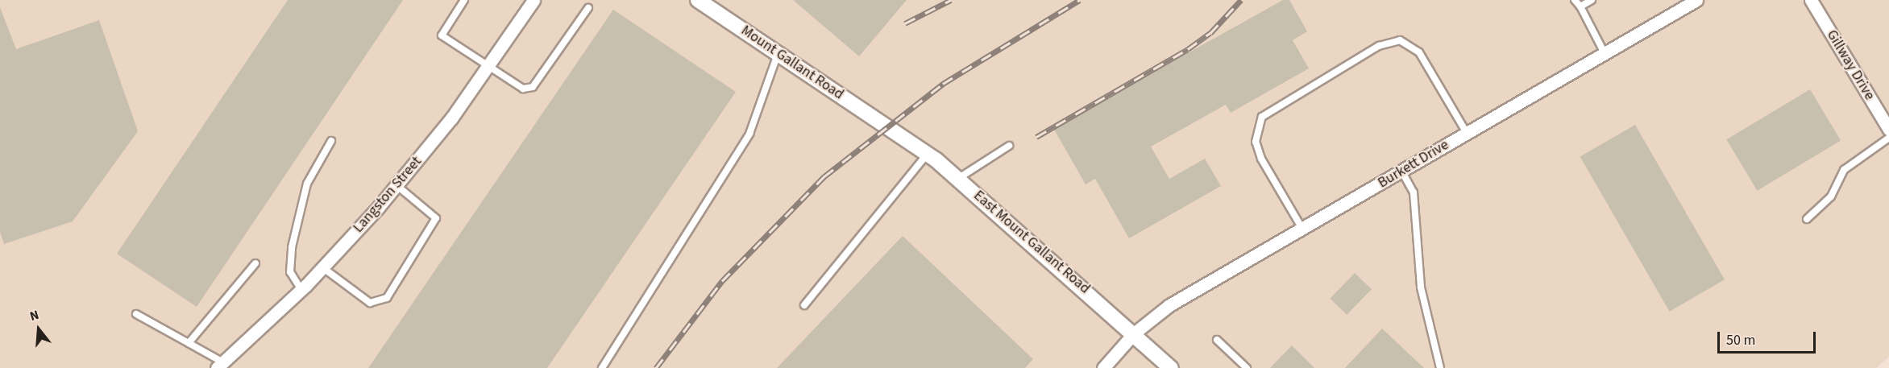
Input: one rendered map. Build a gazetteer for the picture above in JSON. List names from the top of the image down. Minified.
{"streets":{"street":["Mount Gallant Road","Gillway Drive","Burkett Drive","Langston Street","East Mount Gallant Road"]},"crossings":[["Mount Gallant Road","East Mount Gallant Road"],["Burkett Drive","East Mount Gallant Road"]],"scale_bar":"50 m","north":"top"}
